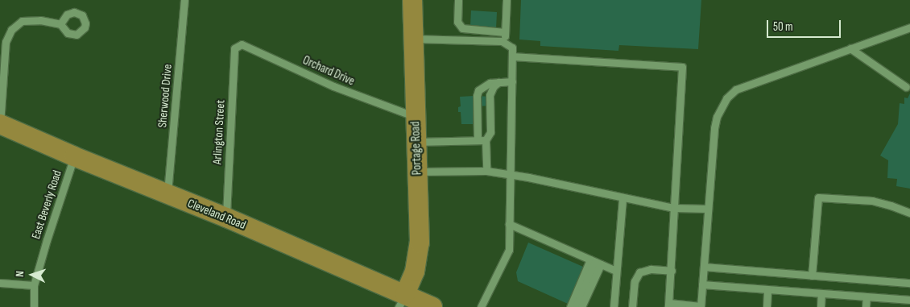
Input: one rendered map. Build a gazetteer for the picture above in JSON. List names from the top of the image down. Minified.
{"streets":{"main road":["Portage Road","Cleveland Road"],"street":["Orchard Drive","Sherwood Drive","Arlington Street","East Beverly Road"]},"crossings":[["Orchard Drive","Arlington Street"],["Orchard Drive","Portage Road"],["Sherwood Drive","Cleveland Road"],["Arlington Street","Cleveland Road"],["Portage Road","Cleveland Road"],["East Beverly Road","Cleveland Road"]],"scale_bar":"50 m","north":"left"}
